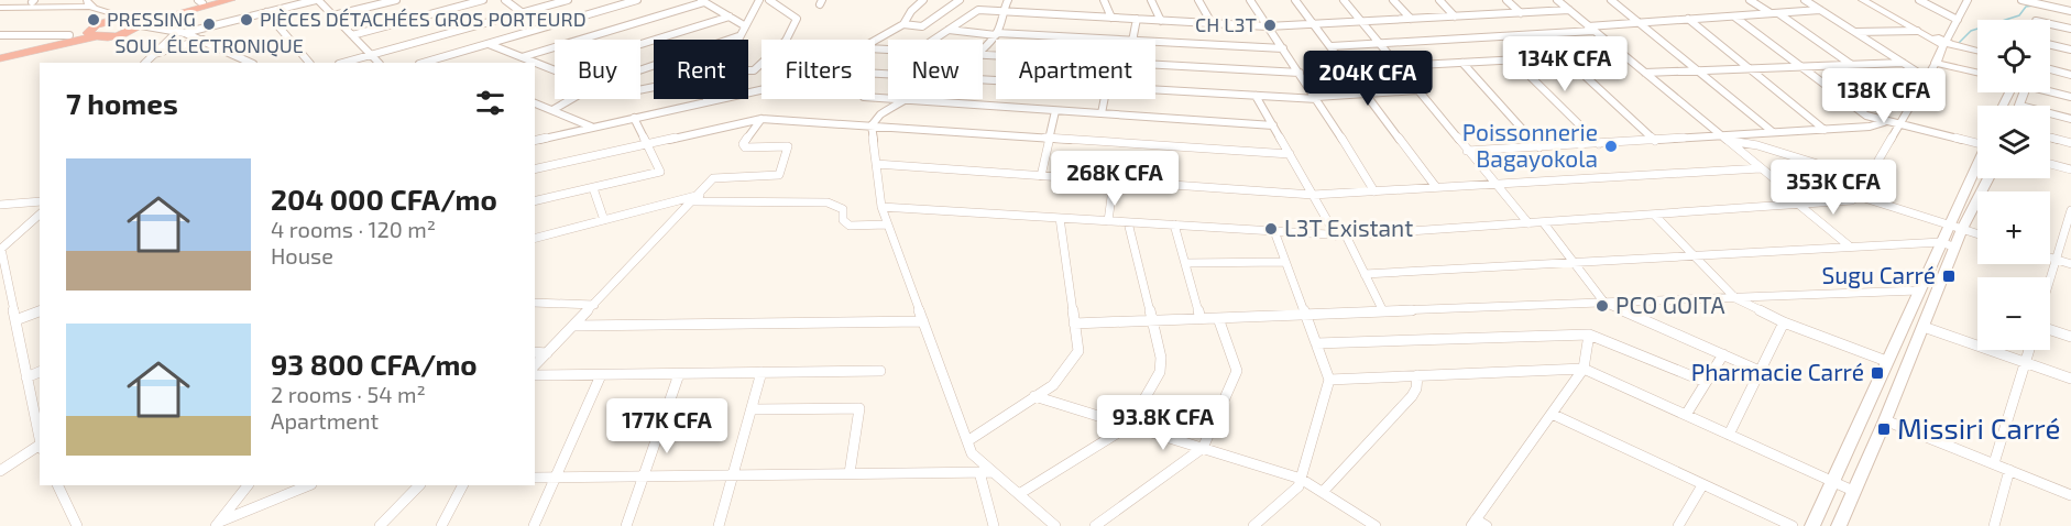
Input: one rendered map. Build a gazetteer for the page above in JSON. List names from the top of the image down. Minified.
{"places":{"other":["PRESSING","PIÈCES DÉTACHÉES GROS PORTEURD","SOUL ÉLECTRONIQUE","CH L3T","Poissonnerie Bagayokola","L3T Existant","PCO GOITA"],"transit":["Sugu Carré","Pharmacie Carré","Missiri Carré"]},"page":{"map_buttons":["+","−"],"price":["134K CFA","204K CFA","138K CFA","268K CFA","353K CFA","93.8K CFA","177K CFA"],"chip":["Buy","Rent","Filters","New","Apartment"],"heading":"7 homes","list":[{"name":"204 000 CFA/mo","note":"4 rooms · 120 m² · House"},{"name":"93 800 CFA/mo","note":"2 rooms · 54 m² · Apartment"}]}}
